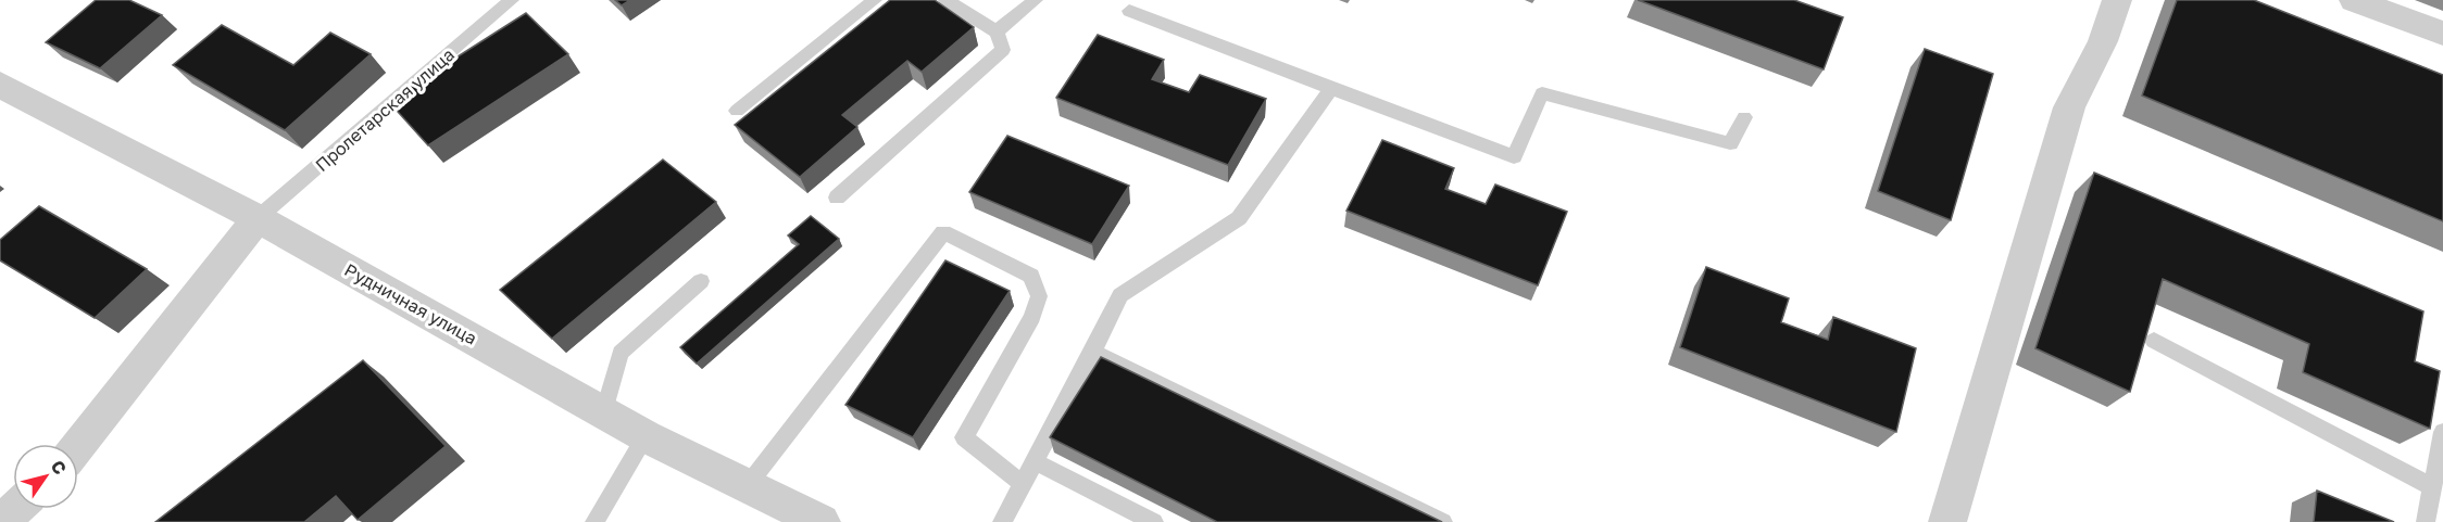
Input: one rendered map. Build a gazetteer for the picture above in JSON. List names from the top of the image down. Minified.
{"streets":{"street":["Рудничная улица"],"lane":["Пролетарская улица"]},"crossings":[["Пролетарская улица","Рудничная улица"]],"north":"top right"}
